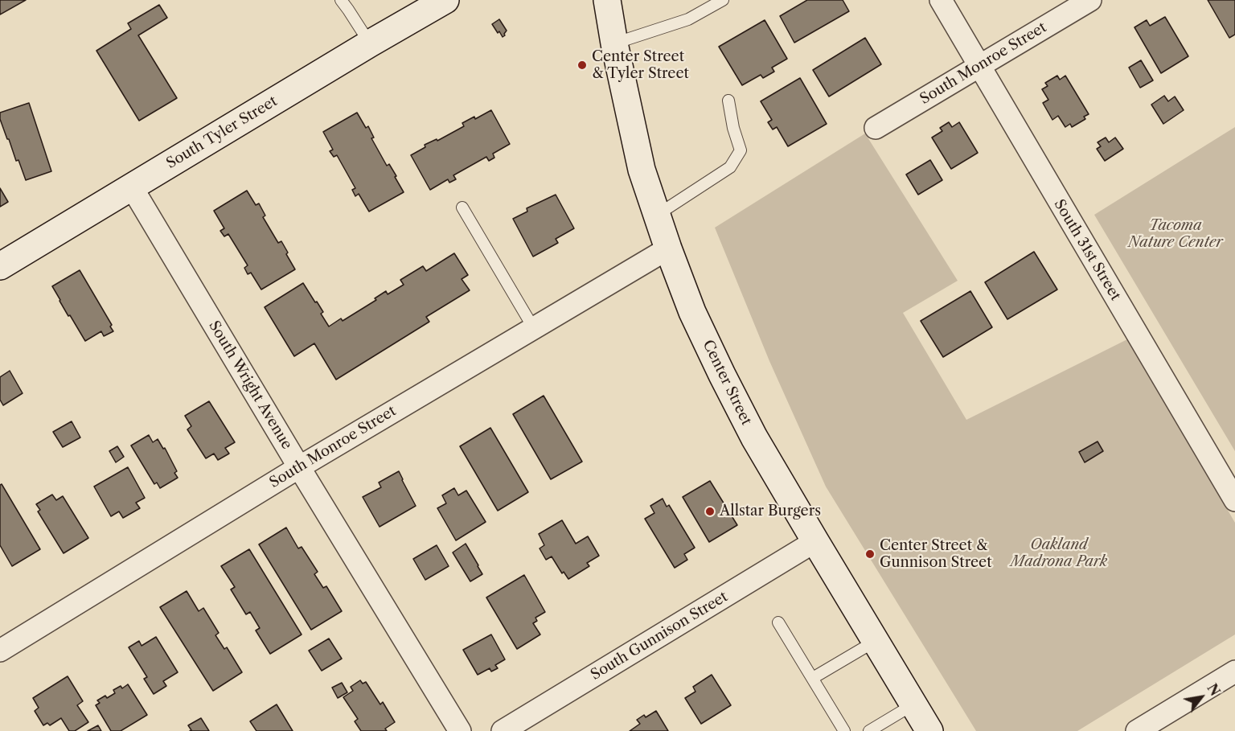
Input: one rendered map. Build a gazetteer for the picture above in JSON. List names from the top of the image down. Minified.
{"streets":{"main road":["South Tyler Street","Center Street"],"street":["South Monroe Street","South 31st Street","South Wright Avenue","South Gunnison Street"]},"crossings":[["South Monroe Street","South 31st Street"],["South Monroe Street","Center Street"],["South Monroe Street","South Wright Avenue"],["South Tyler Street","South Wright Avenue"],["Center Street","South Gunnison Street"]],"parks":["Tacoma Nature Center","Oakland Madrona Park"],"places":["Center Street & Tyler Street","Allstar Burgers","Center Street & Gunnison Street"],"north":"top right"}
